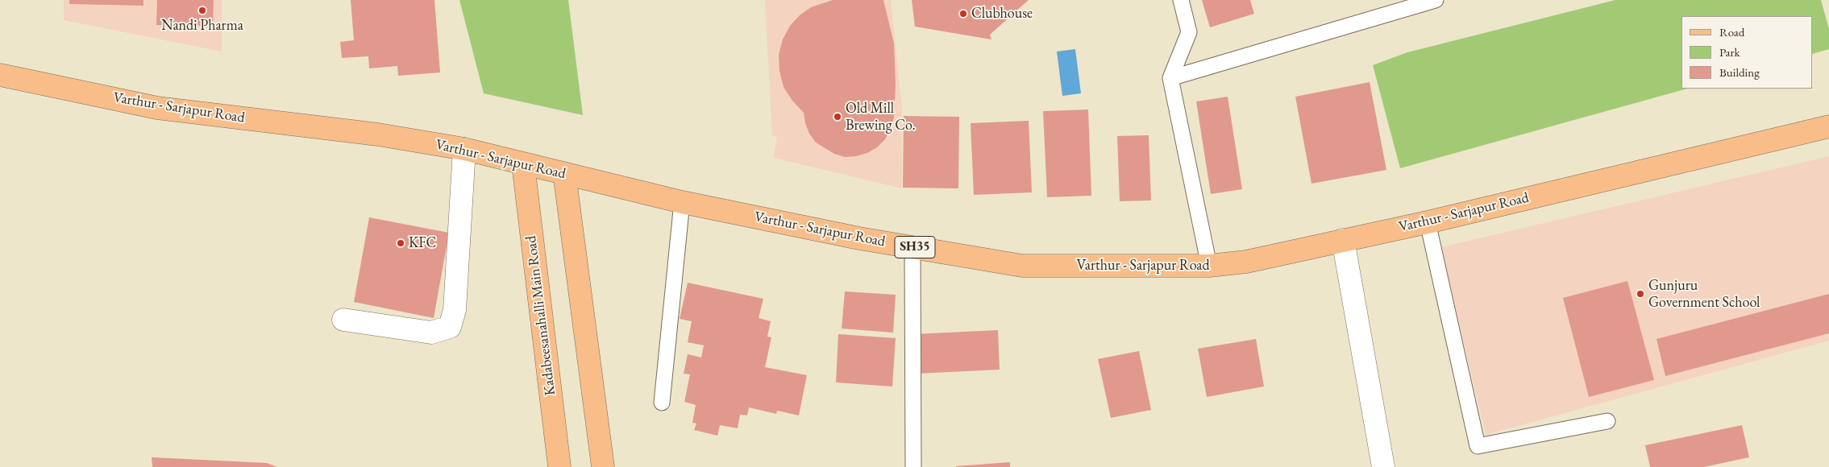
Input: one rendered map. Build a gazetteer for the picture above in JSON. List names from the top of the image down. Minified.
{"streets":{"main road":["Varthur - Sarjapur Road","SH35","Kadabeesanahalli Main Road"]},"crossings":[["Varthur - Sarjapur Road","Kadabeesanahalli Main Road"]],"places":["Nandi Pharma","Clubhouse","Old Mill Brewing Co.","KFC","Gunjuru Government School"],"legend":["Road","Park","Building"]}
